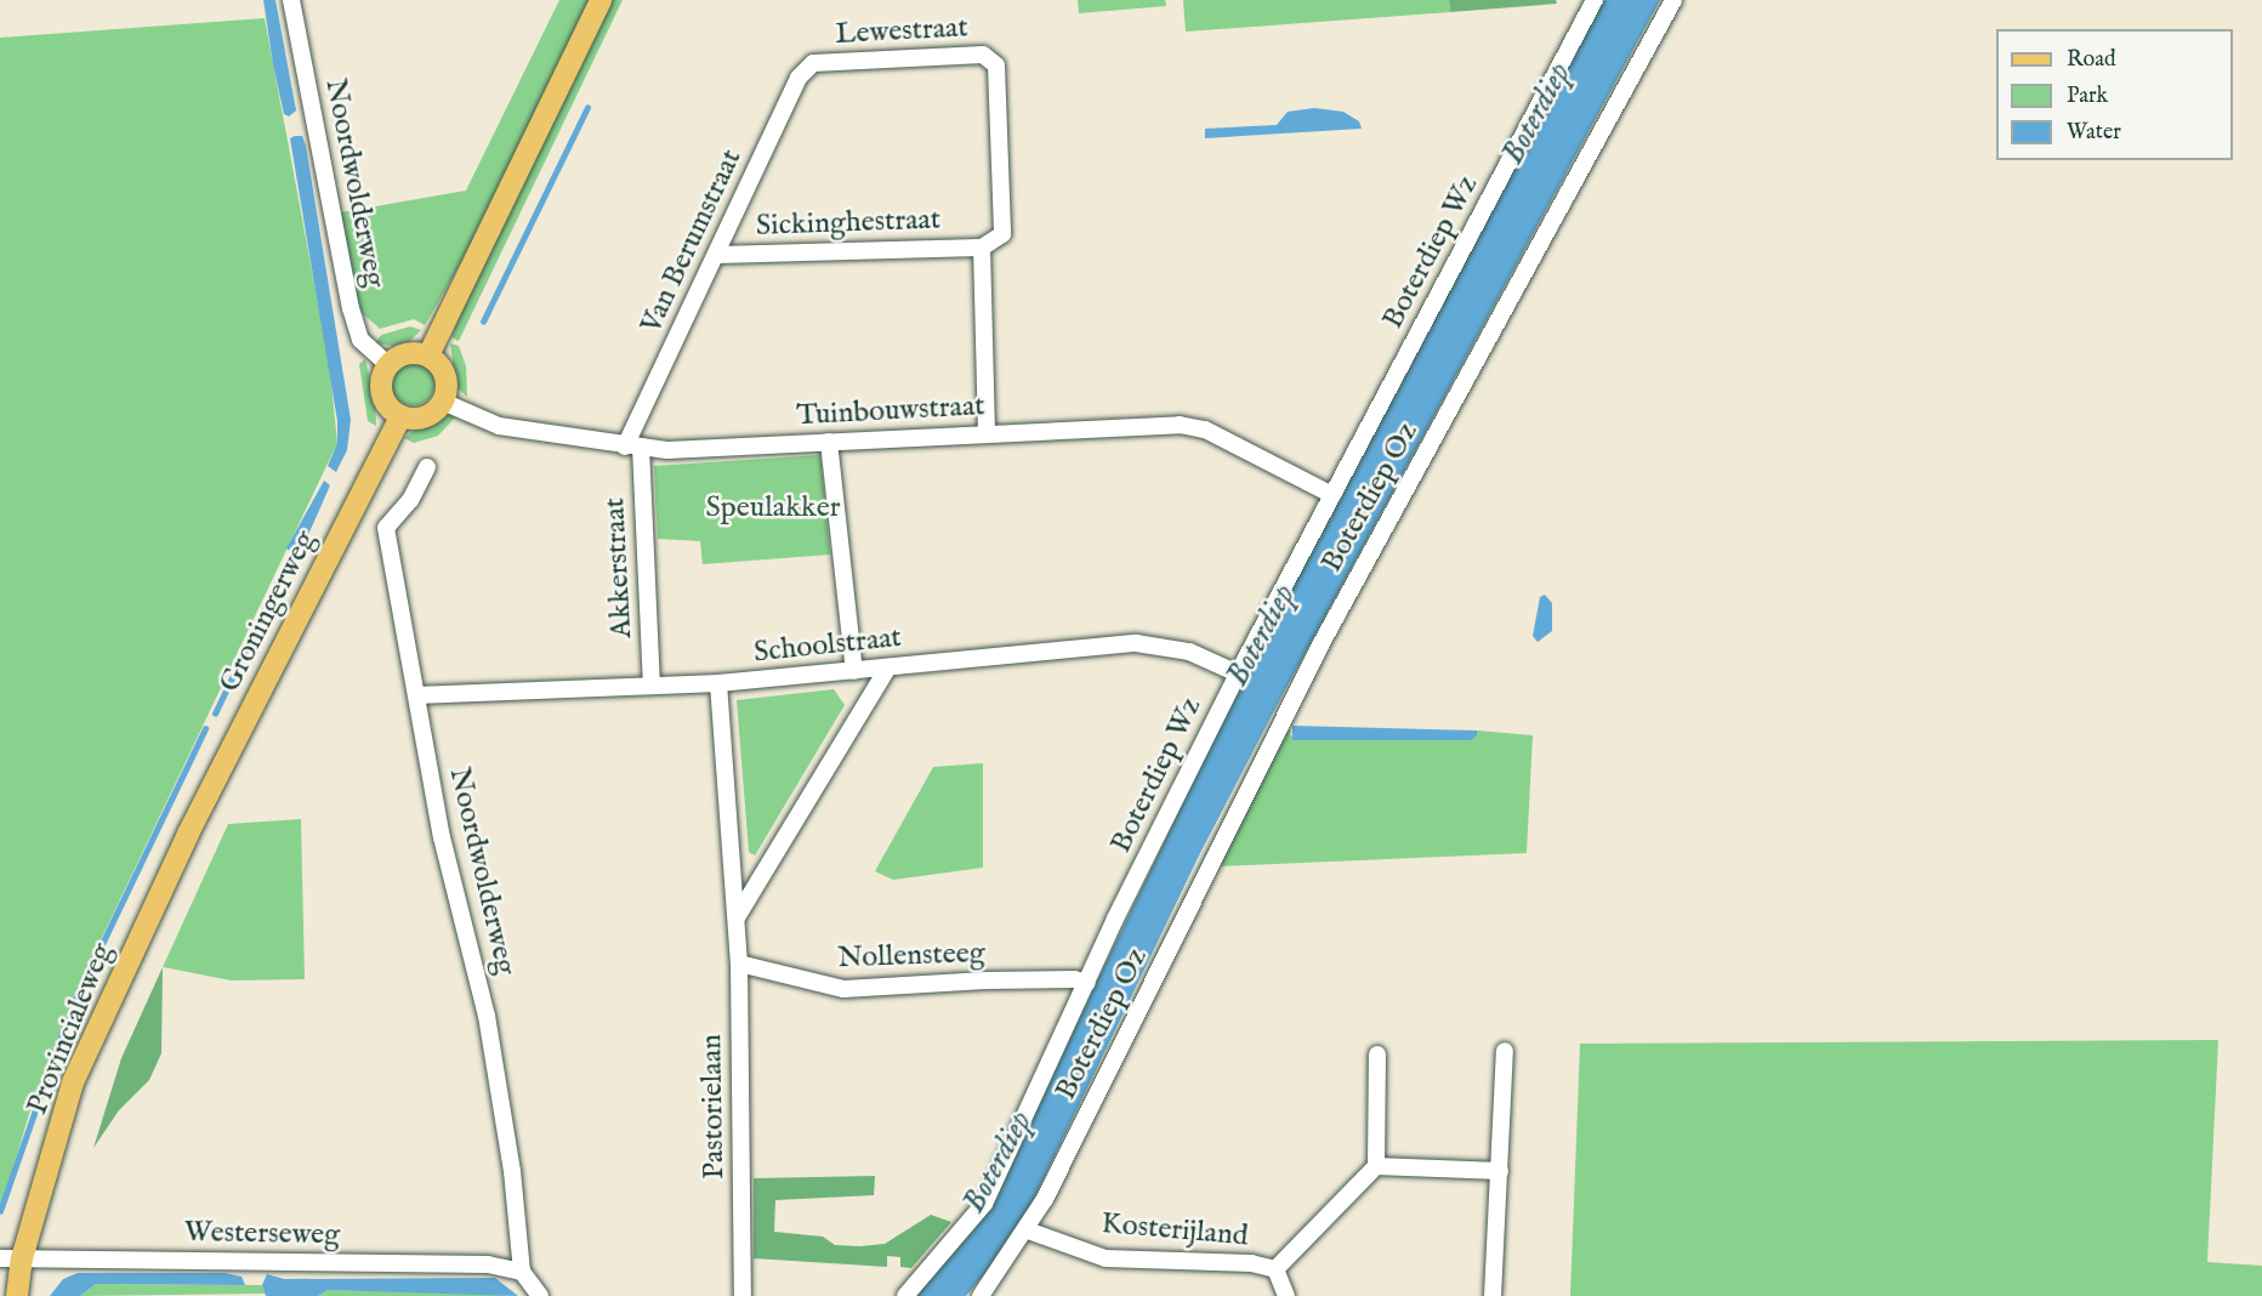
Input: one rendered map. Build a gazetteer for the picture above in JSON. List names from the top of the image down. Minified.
{"streets":{"main road":["Groningerweg","Provincialeweg"],"street":["Lewestraat","Noordwolderweg","Sickinghestraat","Van Berumstraat","Boterdiep Wz","Tuinbouwstraat","Boterdiep Oz","Akkerstraat","Schoolstraat","Nollensteeg","Pastorielaan","Kosterijland","Westerseweg"]},"crossings":[["Lewestraat","Sickinghestraat"],["Lewestraat","Van Berumstraat"],["Noordwolderweg","Tuinbouwstraat"],["Noordwolderweg","Groningerweg"],["Noordwolderweg","Schoolstraat"],["Noordwolderweg","Westerseweg"],["Sickinghestraat","Van Berumstraat"],["Van Berumstraat","Tuinbouwstraat"],["Van Berumstraat","Akkerstraat"],["Boterdiep Wz","Tuinbouwstraat"],["Boterdiep Wz","Schoolstraat"],["Boterdiep Wz","Nollensteeg"],["Tuinbouwstraat","Akkerstraat"],["Tuinbouwstraat","Groningerweg"],["Boterdiep Oz","Kosterijland"],["Akkerstraat","Schoolstraat"],["Groningerweg","Provincialeweg"],["Schoolstraat","Pastorielaan"],["Nollensteeg","Pastorielaan"],["Provincialeweg","Westerseweg"]],"water":["Boterdiep"],"parks":["Speulakker"],"legend":["Road","Park","Water"]}
